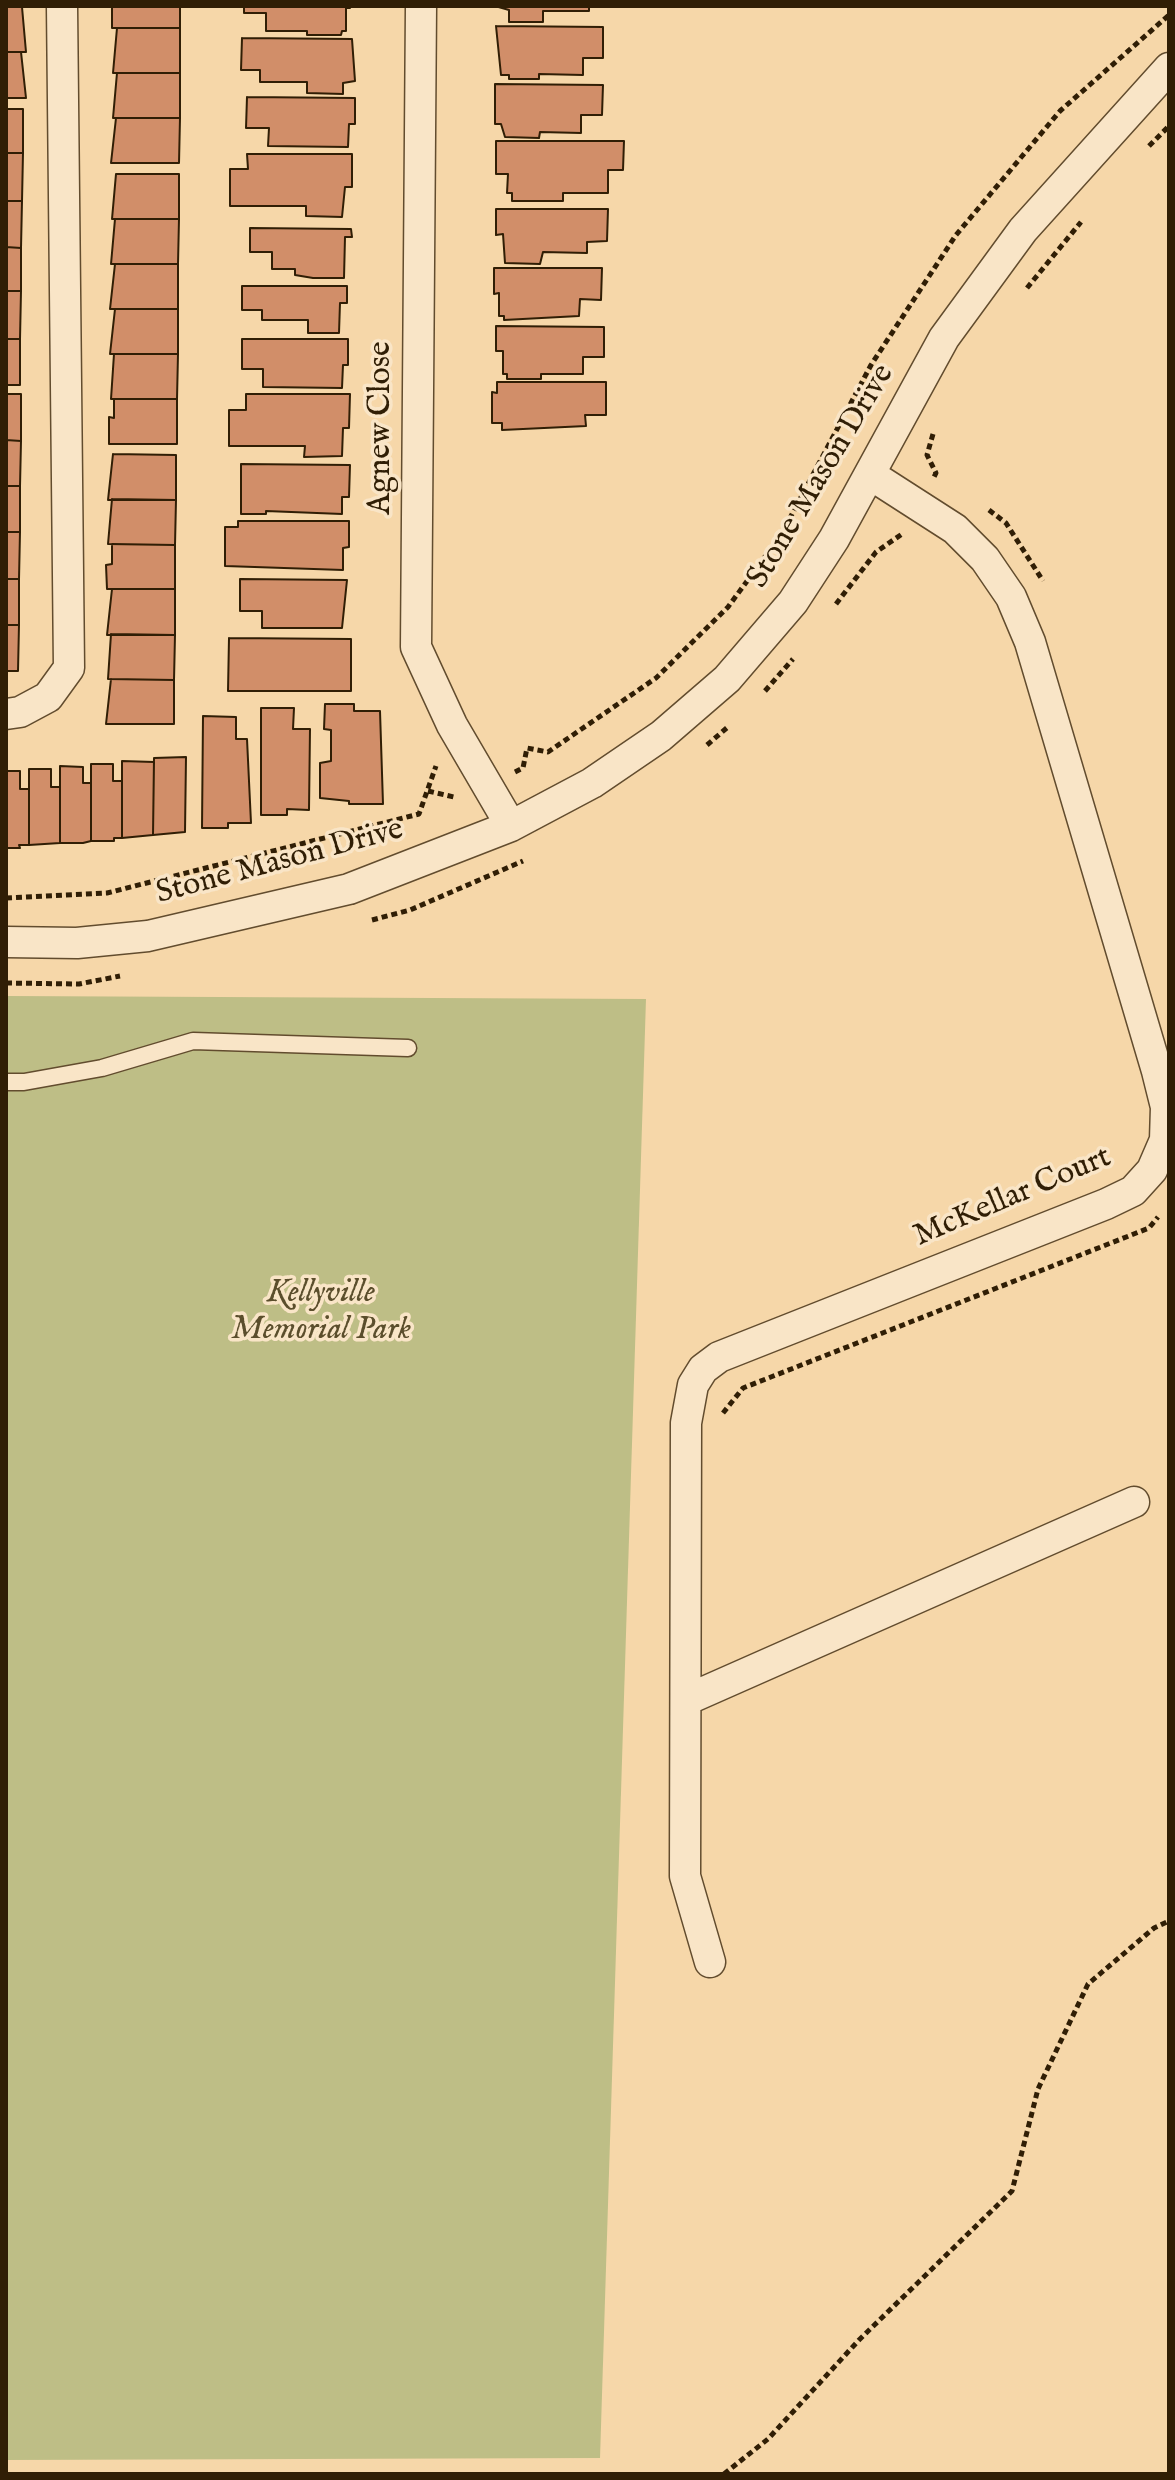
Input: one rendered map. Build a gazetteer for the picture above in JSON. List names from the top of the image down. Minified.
{"streets":{"street":["Agnew Close","Stone Mason Drive","McKellar Court"]},"crossings":[["Agnew Close","Stone Mason Drive"],["Stone Mason Drive","McKellar Court"]],"parks":["Kellyville Memorial Park"]}
